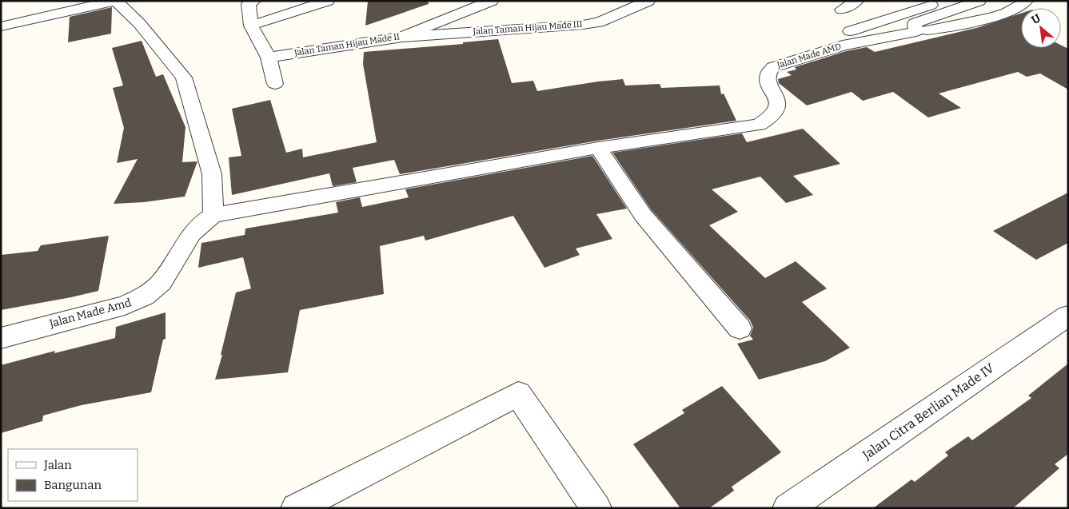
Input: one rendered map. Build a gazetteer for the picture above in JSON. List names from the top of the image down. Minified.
{"streets":{"street":["Jalan Taman Hijau Made III","Jalan Taman Hijau Made II","Jalan Made AMD","Jalan Made Amd","Jalan Citra Berlian Made IV"]},"crossings":[["Jalan Taman Hijau Made III","Jalan Taman Hijau Made II"]],"legend":["Jalan","Bangunan"],"north":"top left"}
